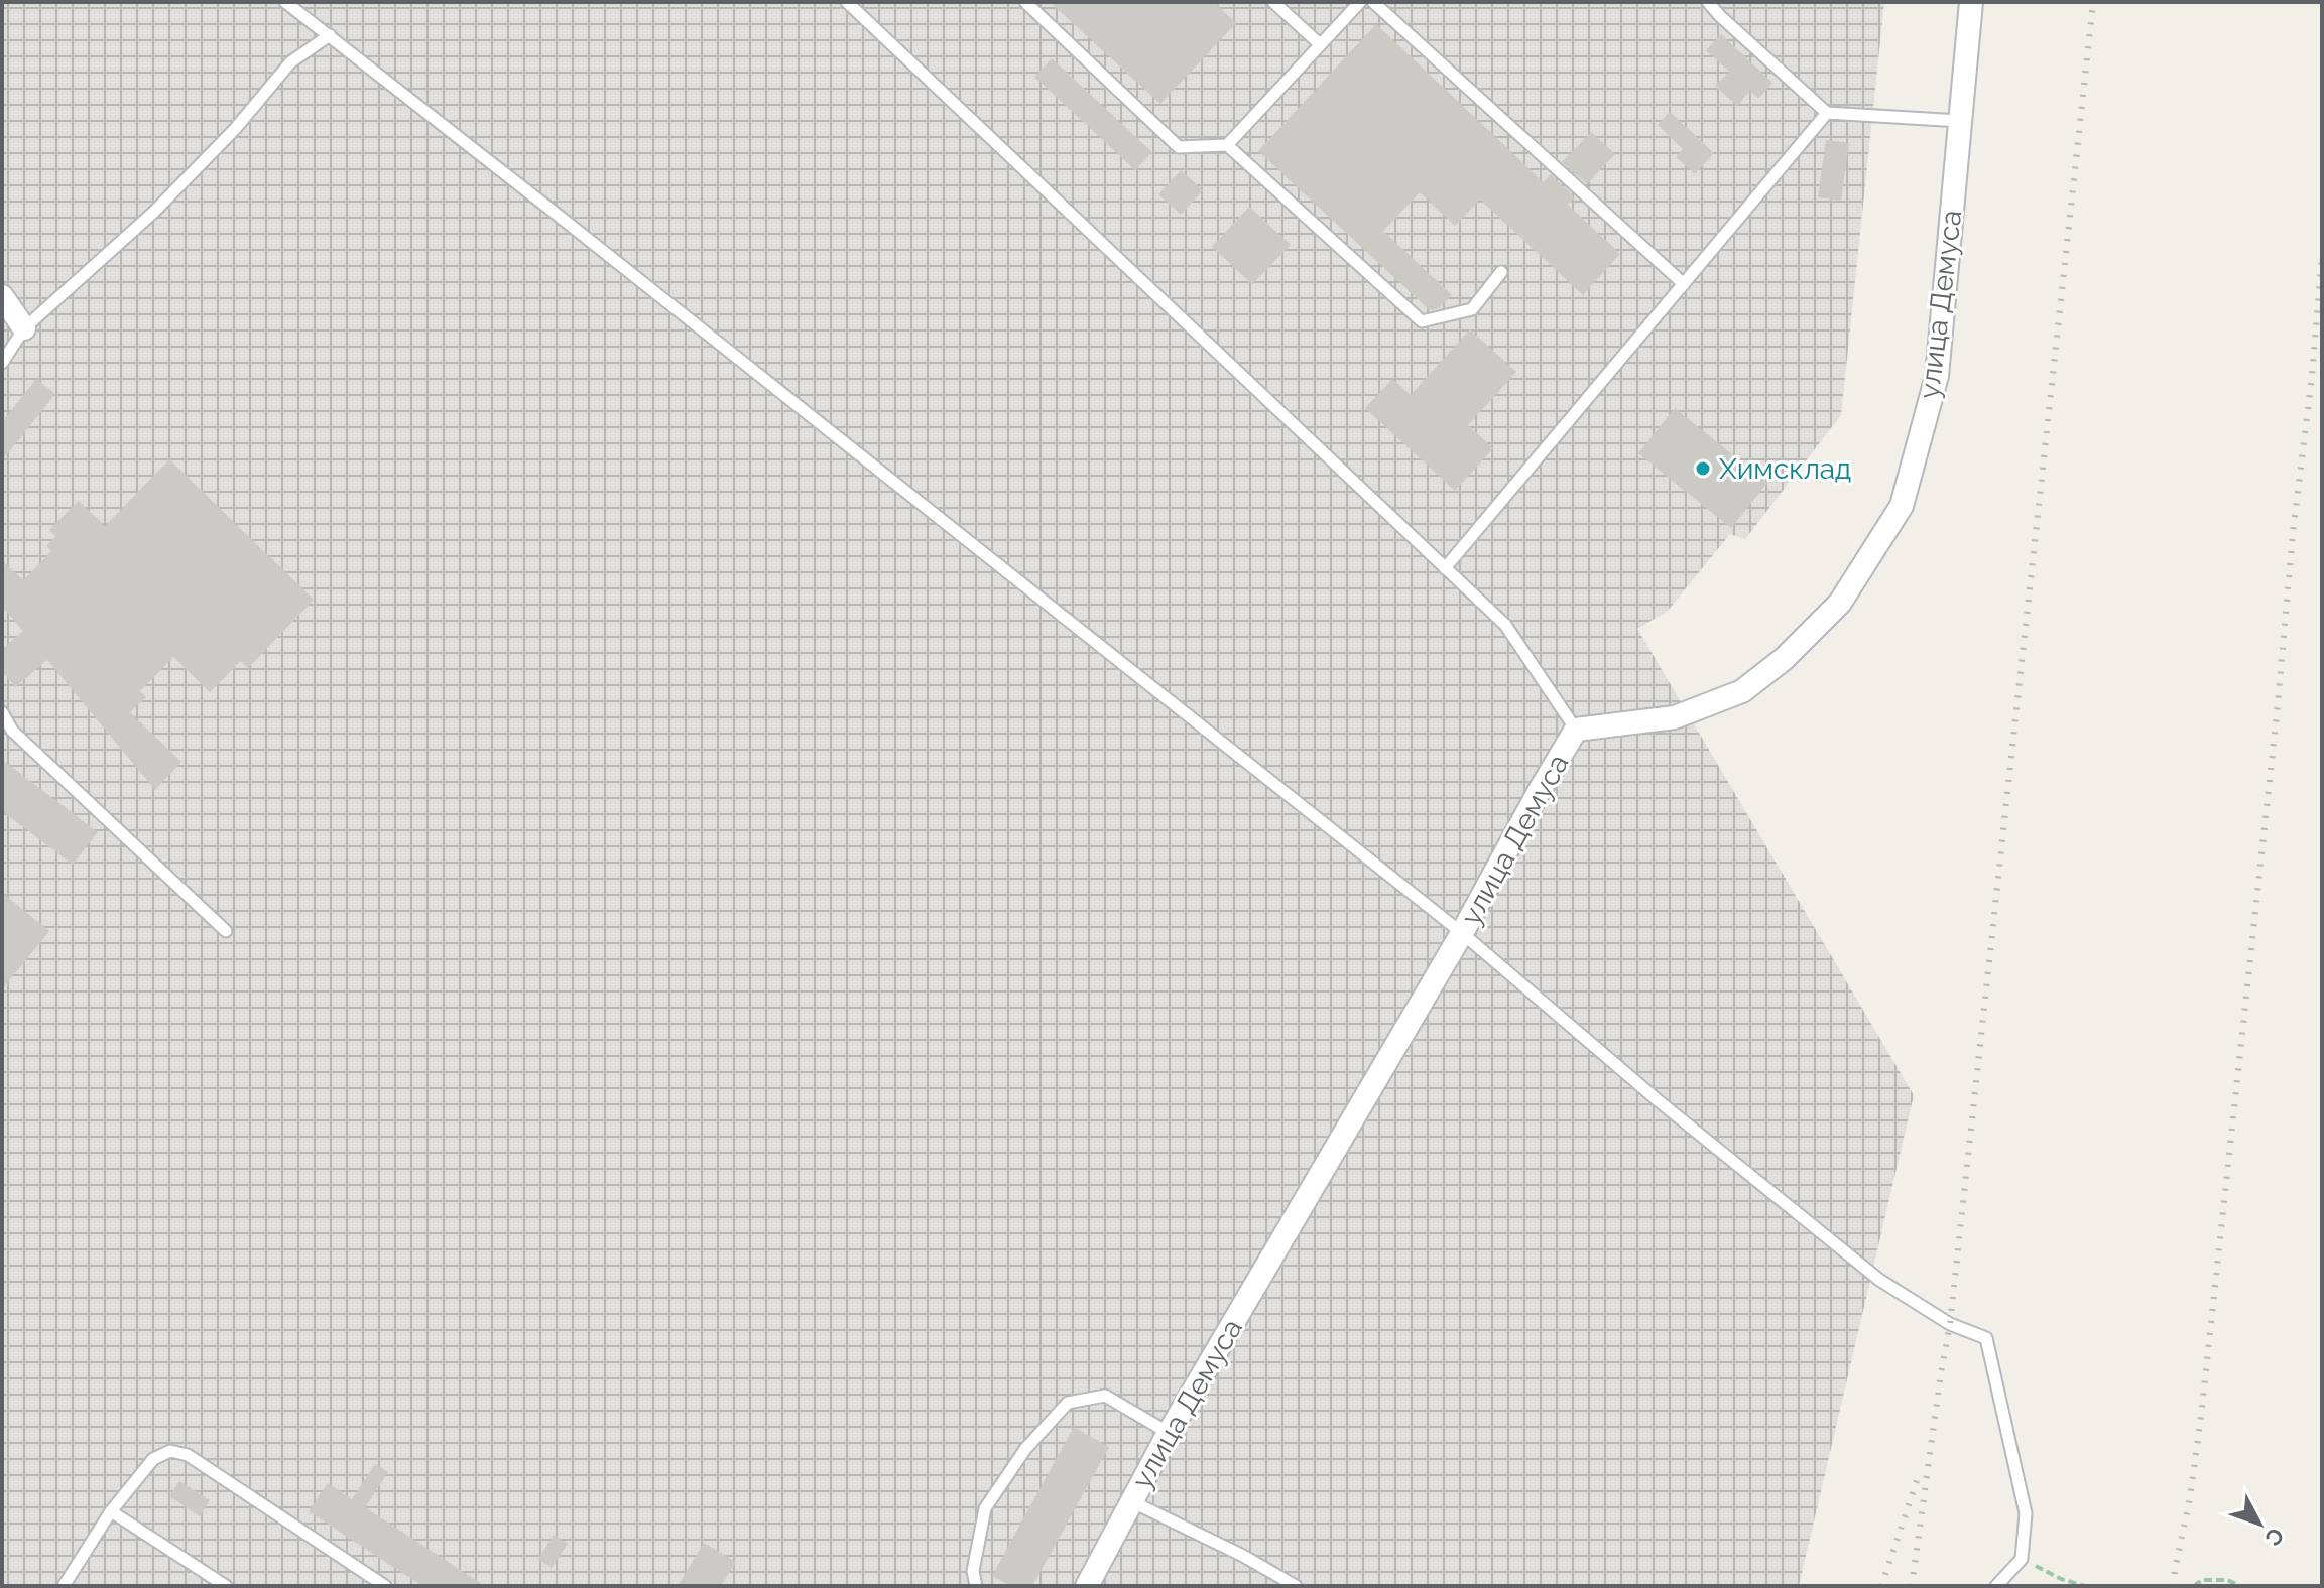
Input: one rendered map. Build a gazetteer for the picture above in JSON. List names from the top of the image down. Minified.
{"streets":{"street":["улица Демуса"]},"places":["Химсклад"],"north":"bottom right"}
